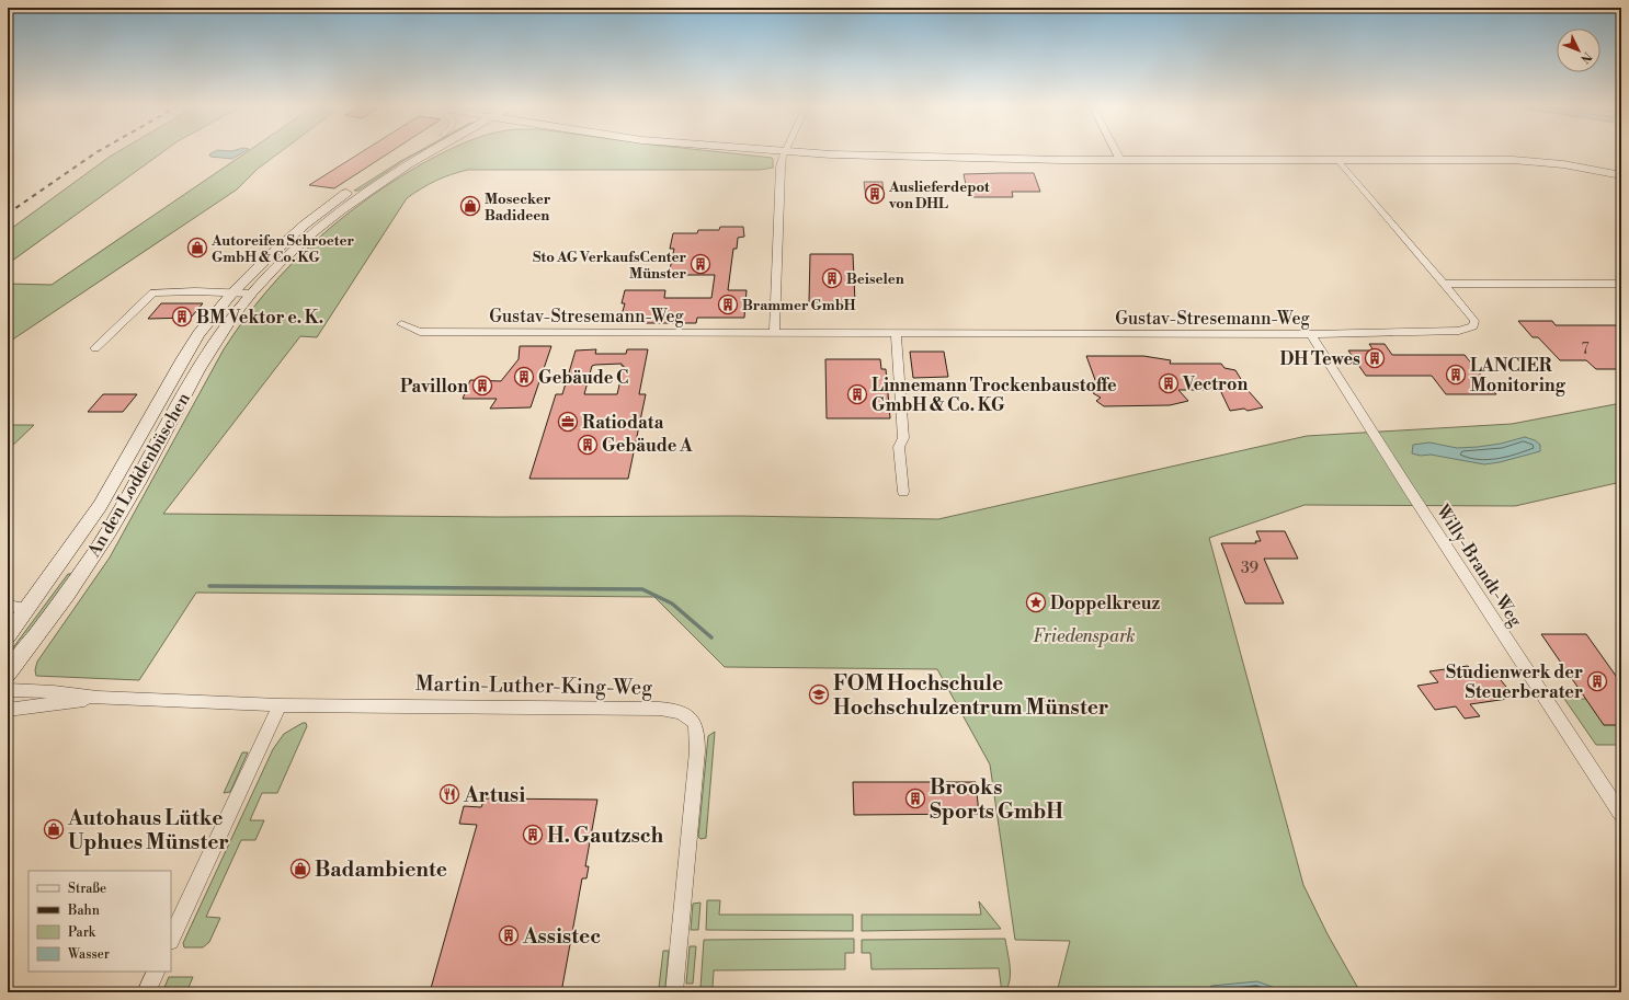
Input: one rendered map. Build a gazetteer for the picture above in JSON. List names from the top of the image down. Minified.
{"streets":{"main road":["An den Loddenbüschen"],"street":["Gustav-Stresemann-Weg","Willy-Brandt-Weg","Martin-Luther-King-Weg"]},"crossings":[["Gustav-Stresemann-Weg","Willy-Brandt-Weg"]],"parks":["Friedenspark"],"places":{"building":["Auslieferdepot von DHL","Sto AG VerkaufsCenter Münster","Beiselen","Brammer GmbH","BM Vektor e. K.","DH Tewes","LANCIER Monitoring","Gebäude C","Vectron","Pavillon","Linnemann Trockenbaustoffe GmbH & Co. KG","Gebäude A","Studienwerk der Steuerberater","Brooks Sports GmbH","H. Gautzsch","Assistec"],"shop":["Mosecker Badideen","Autoreifen Schroeter GmbH & Co. KG","Autohaus Lütke Uphues Münster","Badambiente"],"office":["Ratiodata"],"place":["Doppelkreuz"],"school or university":["FOM Hochschule Hochschulzentrum Münster"],"restaurant":["Artusi"]},"house_numbers":["7","39"],"legend":["Straße","Bahn","Park","Wasser"],"north":"bottom right"}
